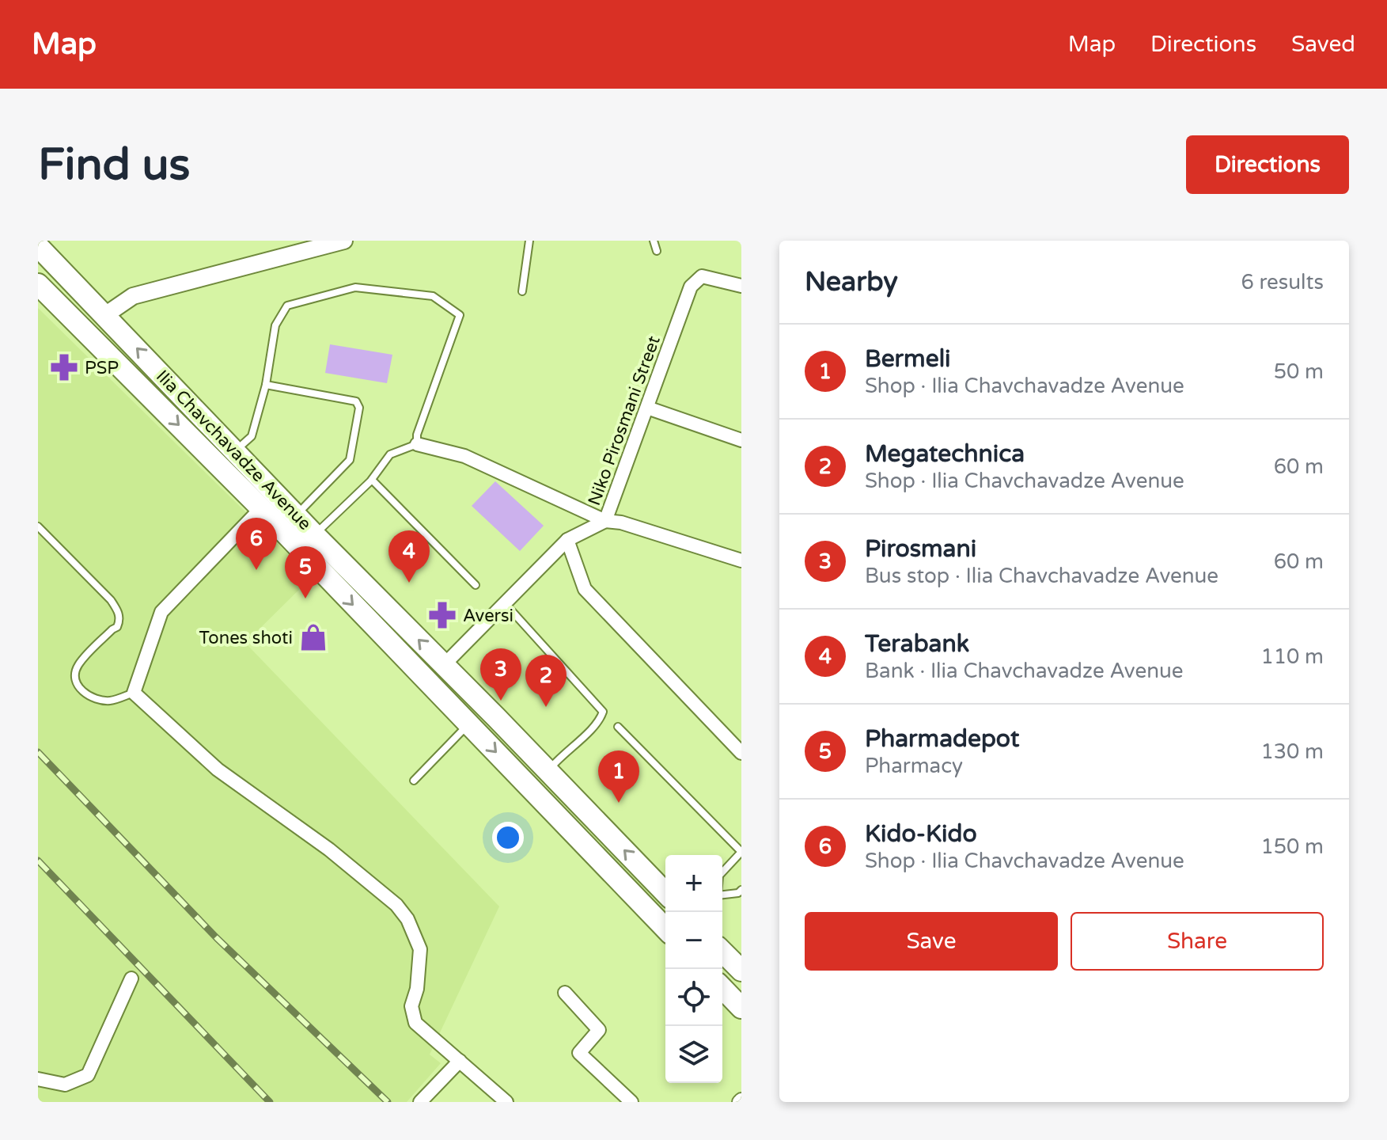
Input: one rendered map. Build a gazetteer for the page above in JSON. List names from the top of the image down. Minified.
{"streets":{"main road":["Ilia Chavchavadze Avenue"],"street":["Niko Pirosmani Street"]},"crossings":[["Niko Pirosmani Street","Ilia Chavchavadze Avenue"]],"places":{"pharmacy":["PSP","Aversi"],"shop":["Tones shoti"]},"page":{"header":"Map","nav":["Map","Directions","Saved"],"buttons":["Directions",["Save","Share"]],"title":"Find us","heading":["Nearby","6 results"],"list":[{"mark":"1","name":"Bermeli","note":"Shop · Ilia Chavchavadze Avenue","value":"50 m"},{"mark":"2","name":"Megatechnica","note":"Shop · Ilia Chavchavadze Avenue","value":"60 m"},{"mark":"3","name":"Pirosmani","note":"Bus stop · Ilia Chavchavadze Avenue","value":"60 m"},{"mark":"4","name":"Terabank","note":"Bank · Ilia Chavchavadze Avenue","value":"110 m"},{"mark":"5","name":"Pharmadepot","note":"Pharmacy","value":"130 m"},{"mark":"6","name":"Kido-Kido","note":"Shop · Ilia Chavchavadze Avenue","value":"150 m"}],"pins":["6","4","5","3","2","1"],"map_buttons":["+","−"]}}
